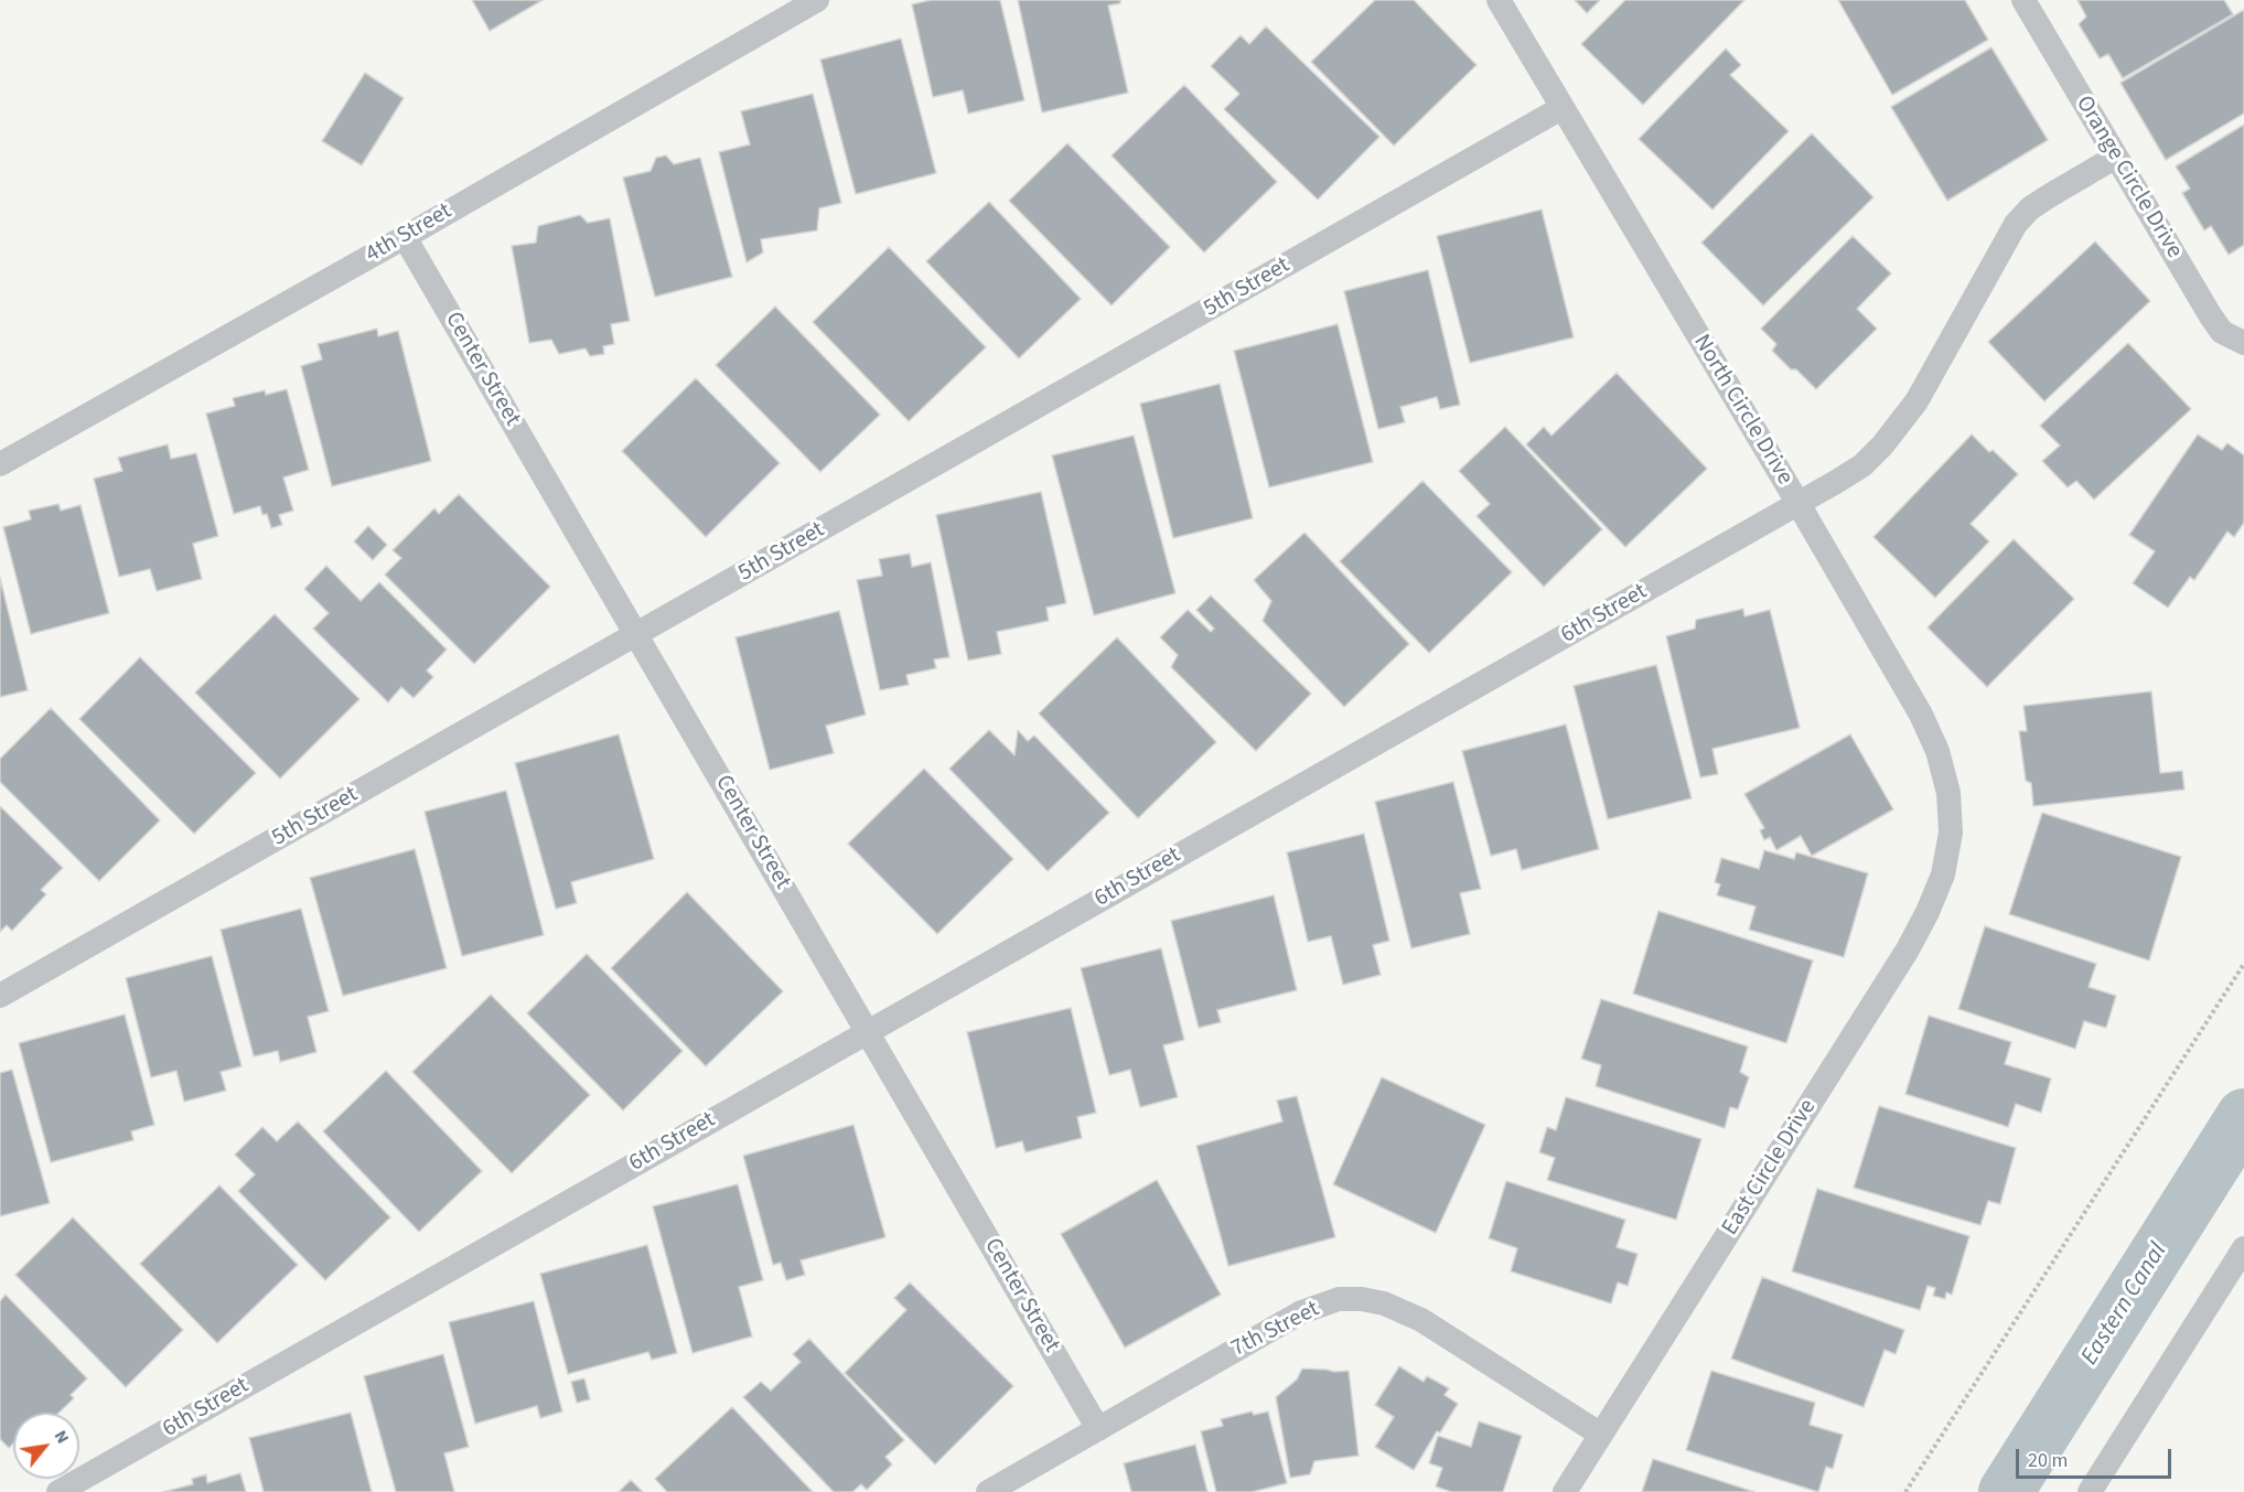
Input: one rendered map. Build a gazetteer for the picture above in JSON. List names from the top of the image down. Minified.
{"streets":{"lane":["Orange Circle Drive","4th Street","5th Street","Center Street","North Circle Drive","6th Street","East Circle Drive","7th Street"]},"crossings":[["Orange Circle Drive","6th Street"],["4th Street","Center Street"],["5th Street","Center Street"],["5th Street","North Circle Drive"],["Center Street","6th Street"],["Center Street","7th Street"],["North Circle Drive","6th Street"],["North Circle Drive","East Circle Drive"],["East Circle Drive","7th Street"]],"water":["Eastern Canal"],"scale_bar":"20 m","north":"top right"}
